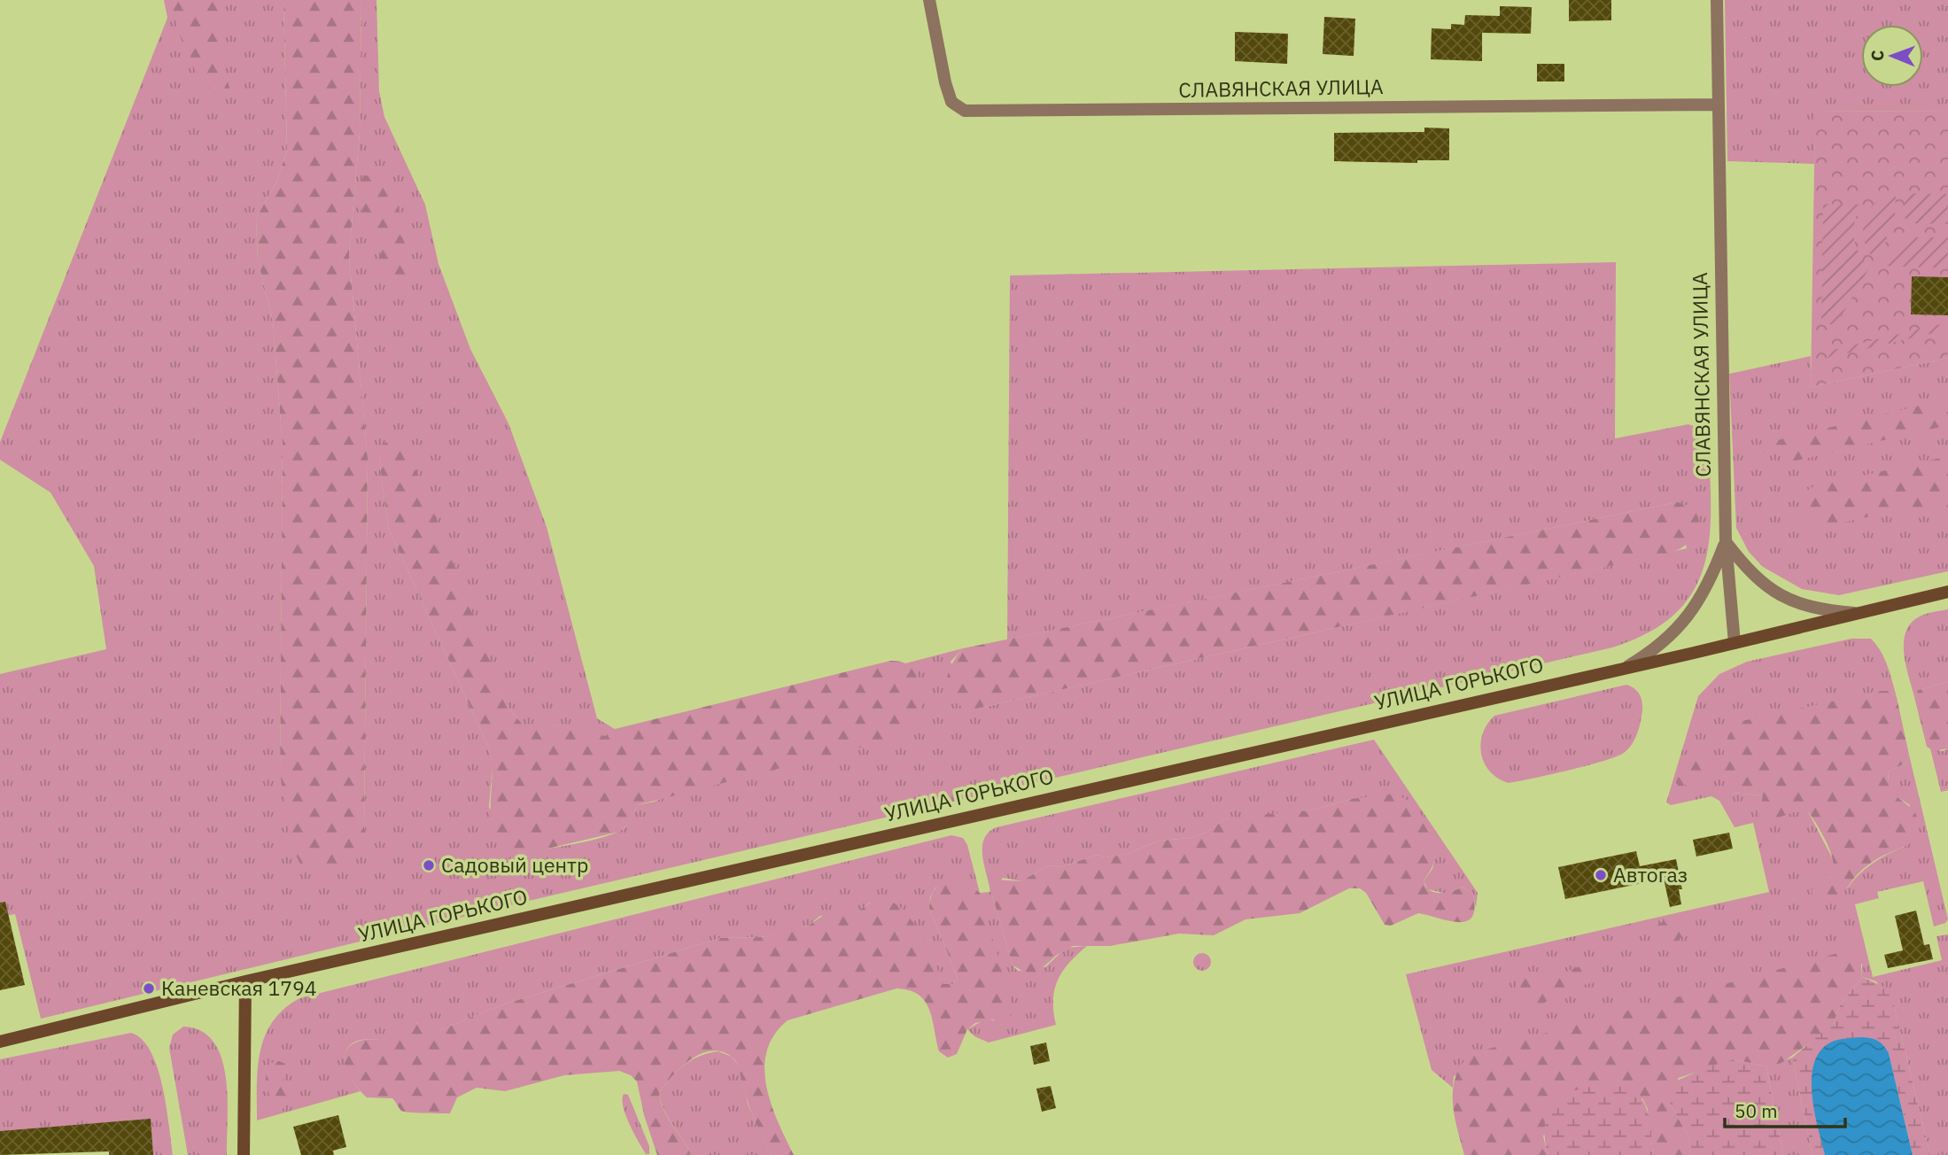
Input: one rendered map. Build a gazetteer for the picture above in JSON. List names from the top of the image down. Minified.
{"streets":{"main road":["УЛИЦА ГОРЬКОГО"],"street":["СЛАВЯНСКАЯ УЛИЦА"]},"crossings":[["СЛАВЯНСКАЯ УЛИЦА","УЛИЦА ГОРЬКОГО"]],"places":["Садовый центр","Автогаз","Каневская 1794"],"scale_bar":"50 m","north":"left"}
